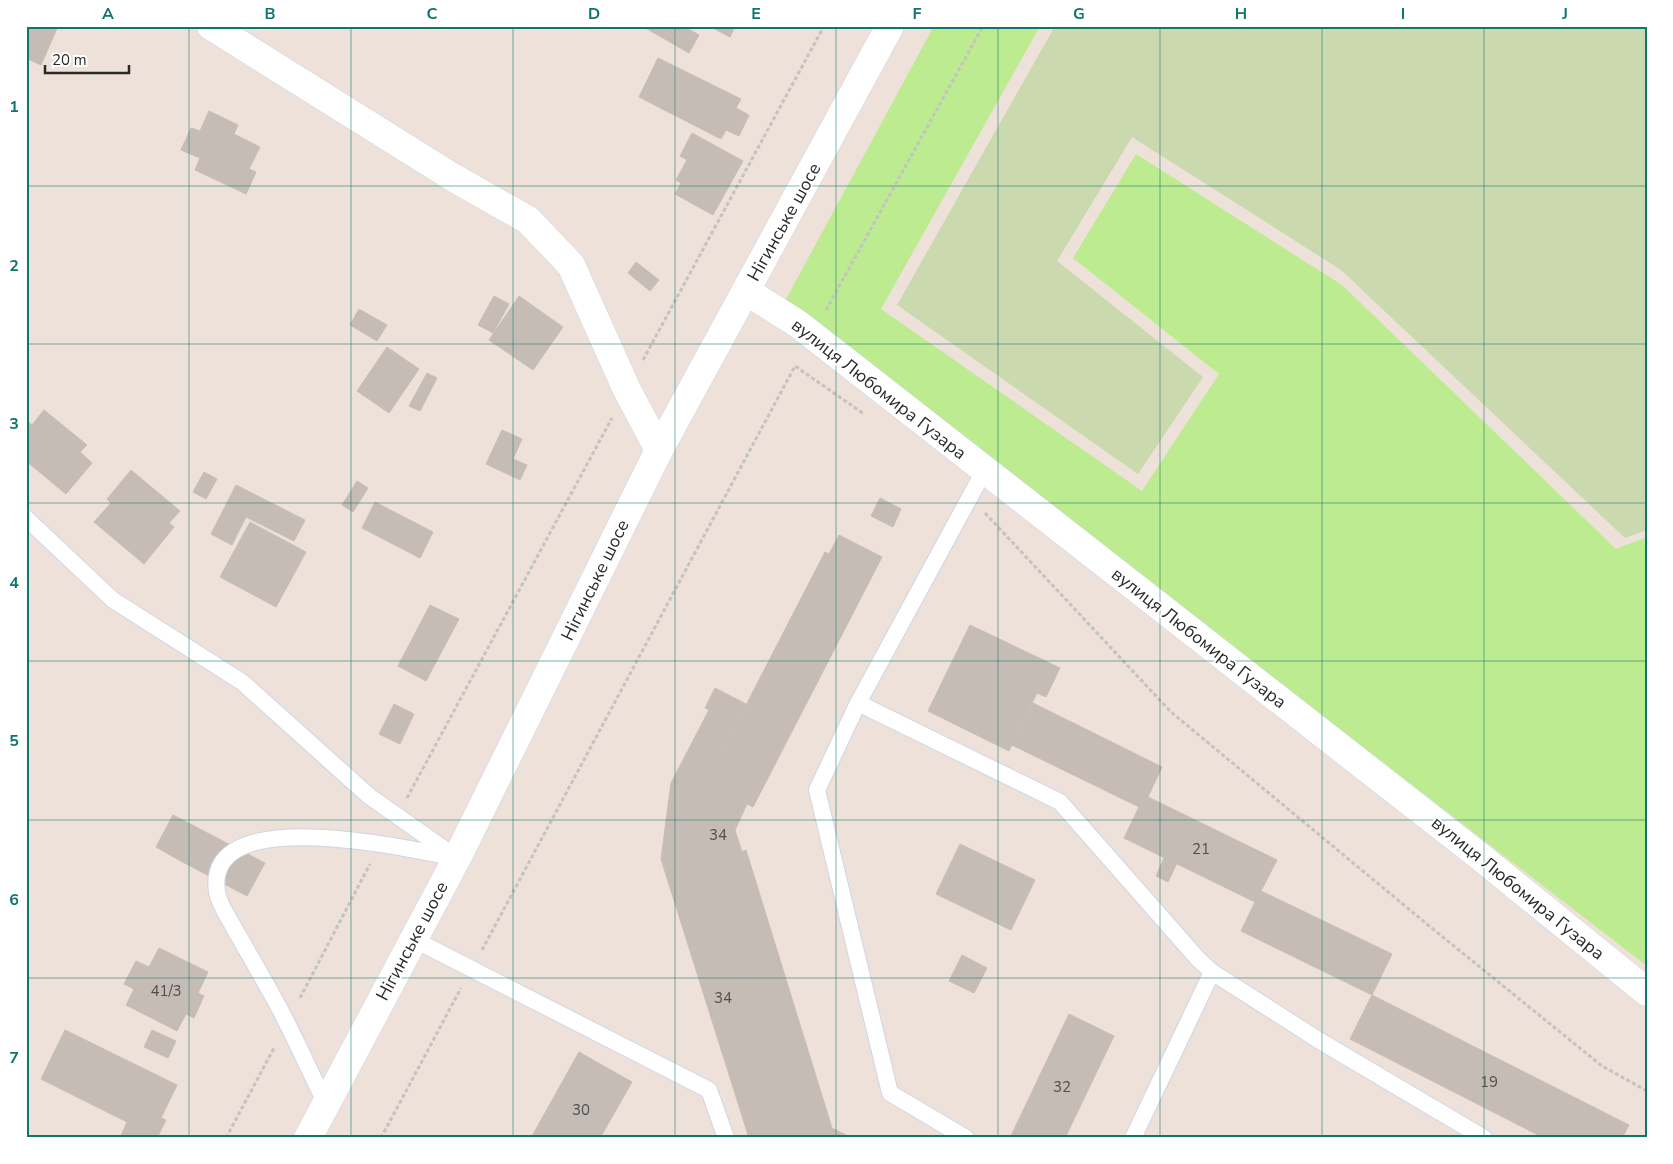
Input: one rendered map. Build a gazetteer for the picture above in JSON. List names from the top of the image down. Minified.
{"streets":{"street":["Нігинське шосе","вулиця Любомира Гузара"]},"crossings":[["Нігинське шосе","вулиця Любомира Гузара"]],"house_numbers":["34","21","41/3","34","19","32","30"],"scale_bar":"20 m","grid":{"columns":["A","B","C","D","E","F","G","H","I","J"],"rows":["1","2","3","4","5","6","7"]}}
